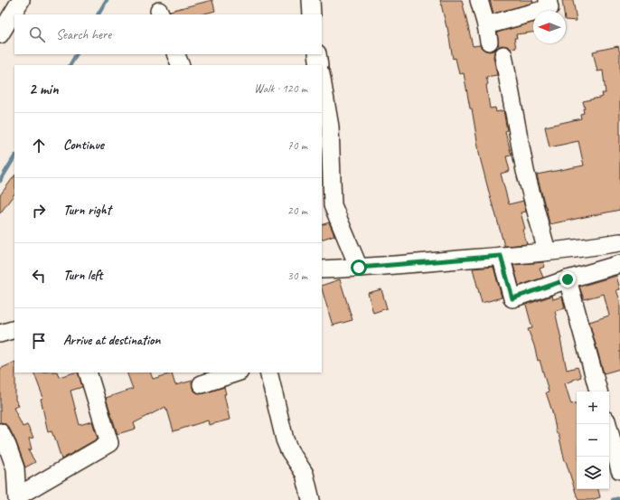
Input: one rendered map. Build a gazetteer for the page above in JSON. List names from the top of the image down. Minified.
{"north":"left","page":{"search":"Search here","heading":["2 min","Walk · 120 m"],"list":[["Continue","70 m"],["Turn right","20 m"],["Turn left","30 m"],"Arrive at destination"],"map_buttons":["+","−"]}}
